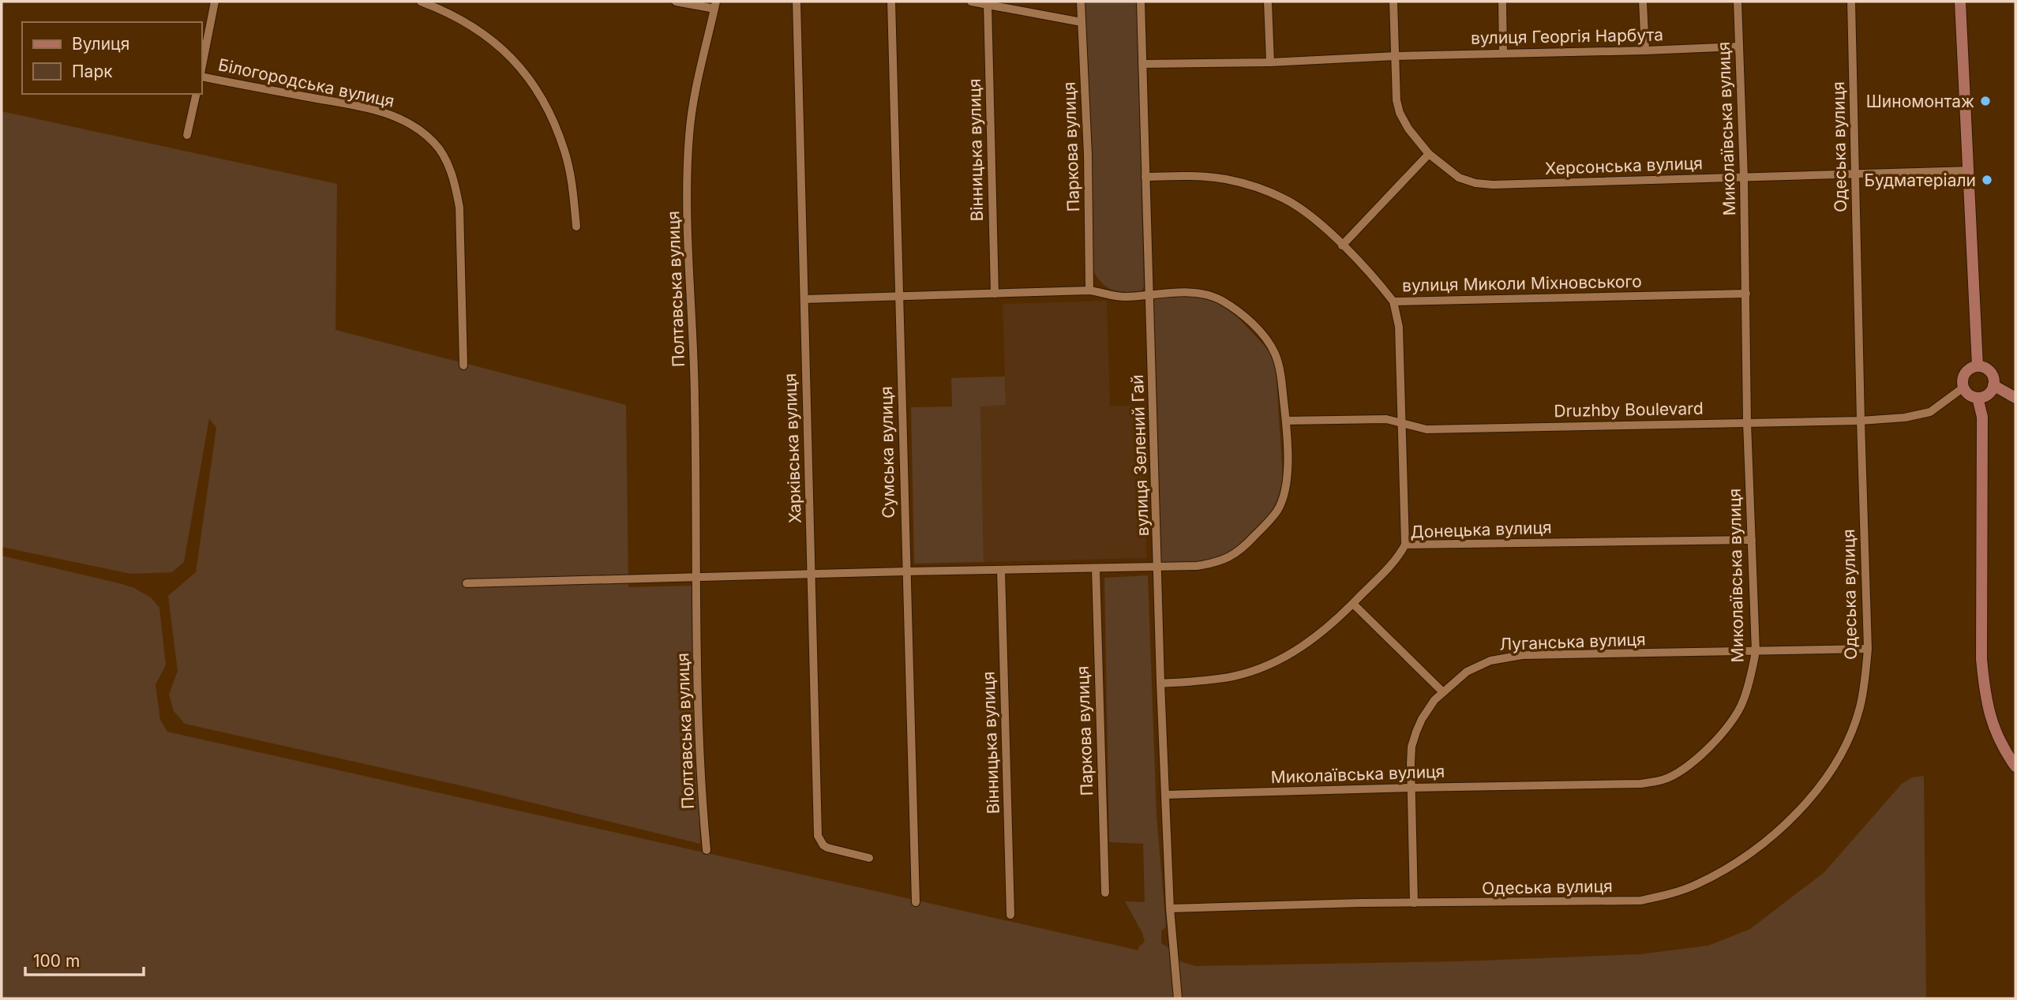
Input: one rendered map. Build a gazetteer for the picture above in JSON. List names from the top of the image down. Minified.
{"streets":{"street":["вулиця Георгія Нарбута","Білогородська вулиця","Миколаївська вулиця","Паркова вулиця","Одеська вулиця","Вінницька вулиця","Херсонська вулиця","вулиця Миколи Міхновського","Полтавська вулиця","Druzhby Boulevard","Харківська вулиця","Сумська вулиця","вулиця Зелений Гай","Донецька вулиця","Луганська вулиця"]},"crossings":[["вулиця Георгія Нарбута","Миколаївська вулиця"],["вулиця Георгія Нарбута","Херсонська вулиця"],["вулиця Георгія Нарбута","вулиця Зелений Гай"],["Миколаївська вулиця","Херсонська вулиця"],["Миколаївська вулиця","вулиця Миколи Міхновського"],["Миколаївська вулиця","Druzhby Boulevard"],["Миколаївська вулиця","вулиця Зелений Гай"],["Миколаївська вулиця","Донецька вулиця"],["Миколаївська вулиця","Луганська вулиця"],["Одеська вулиця","Херсонська вулиця"],["Одеська вулиця","Druzhby Boulevard"],["Одеська вулиця","вулиця Зелений Гай"],["Одеська вулиця","Луганська вулиця"],["вулиця Миколи Міхновського","вулиця Зелений Гай"],["вулиця Зелений Гай","Донецька вулиця"]],"places":["Шиномонтаж","Будматеріали"],"legend":["Вулиця","Парк"],"scale_bar":"100 m"}
